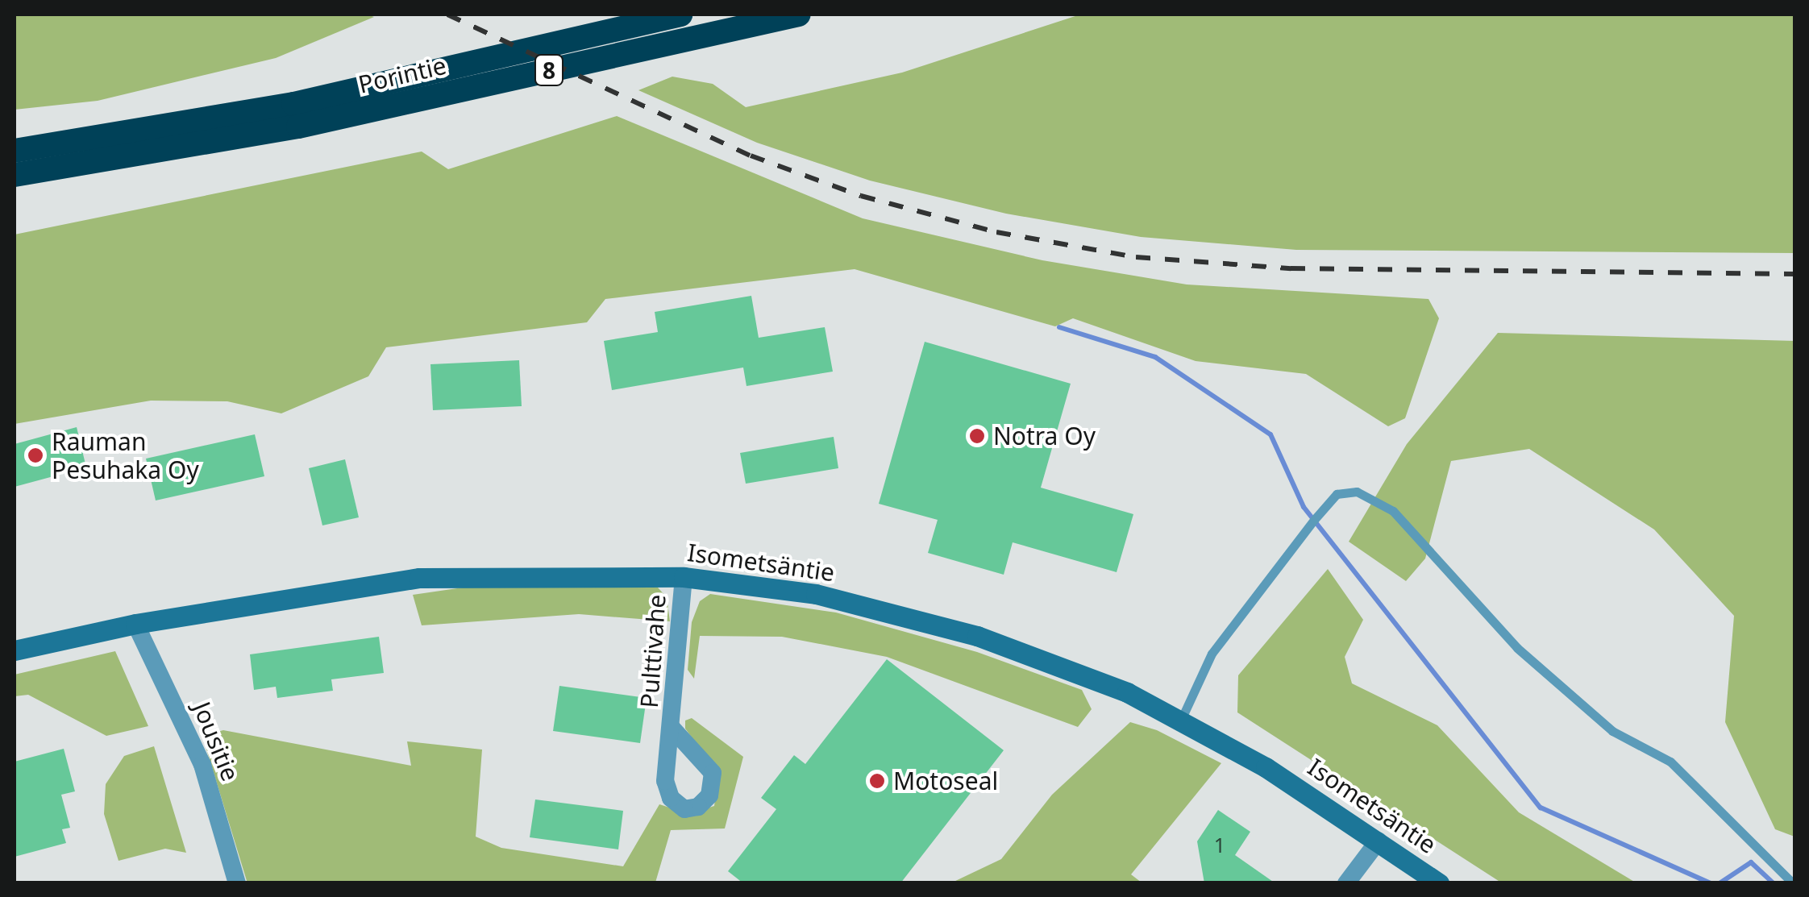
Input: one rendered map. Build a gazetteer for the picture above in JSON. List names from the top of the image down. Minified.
{"streets":{"highway":["8","Porintie"],"main road":["Isometsäntie"],"street":["Pulttivahe","Jousitie"]},"crossings":[["Isometsäntie","Pulttivahe"],["Isometsäntie","Jousitie"]],"places":["Notra Oy","Rauman Pesuhaka Oy","Motoseal"],"house_numbers":["1"]}
